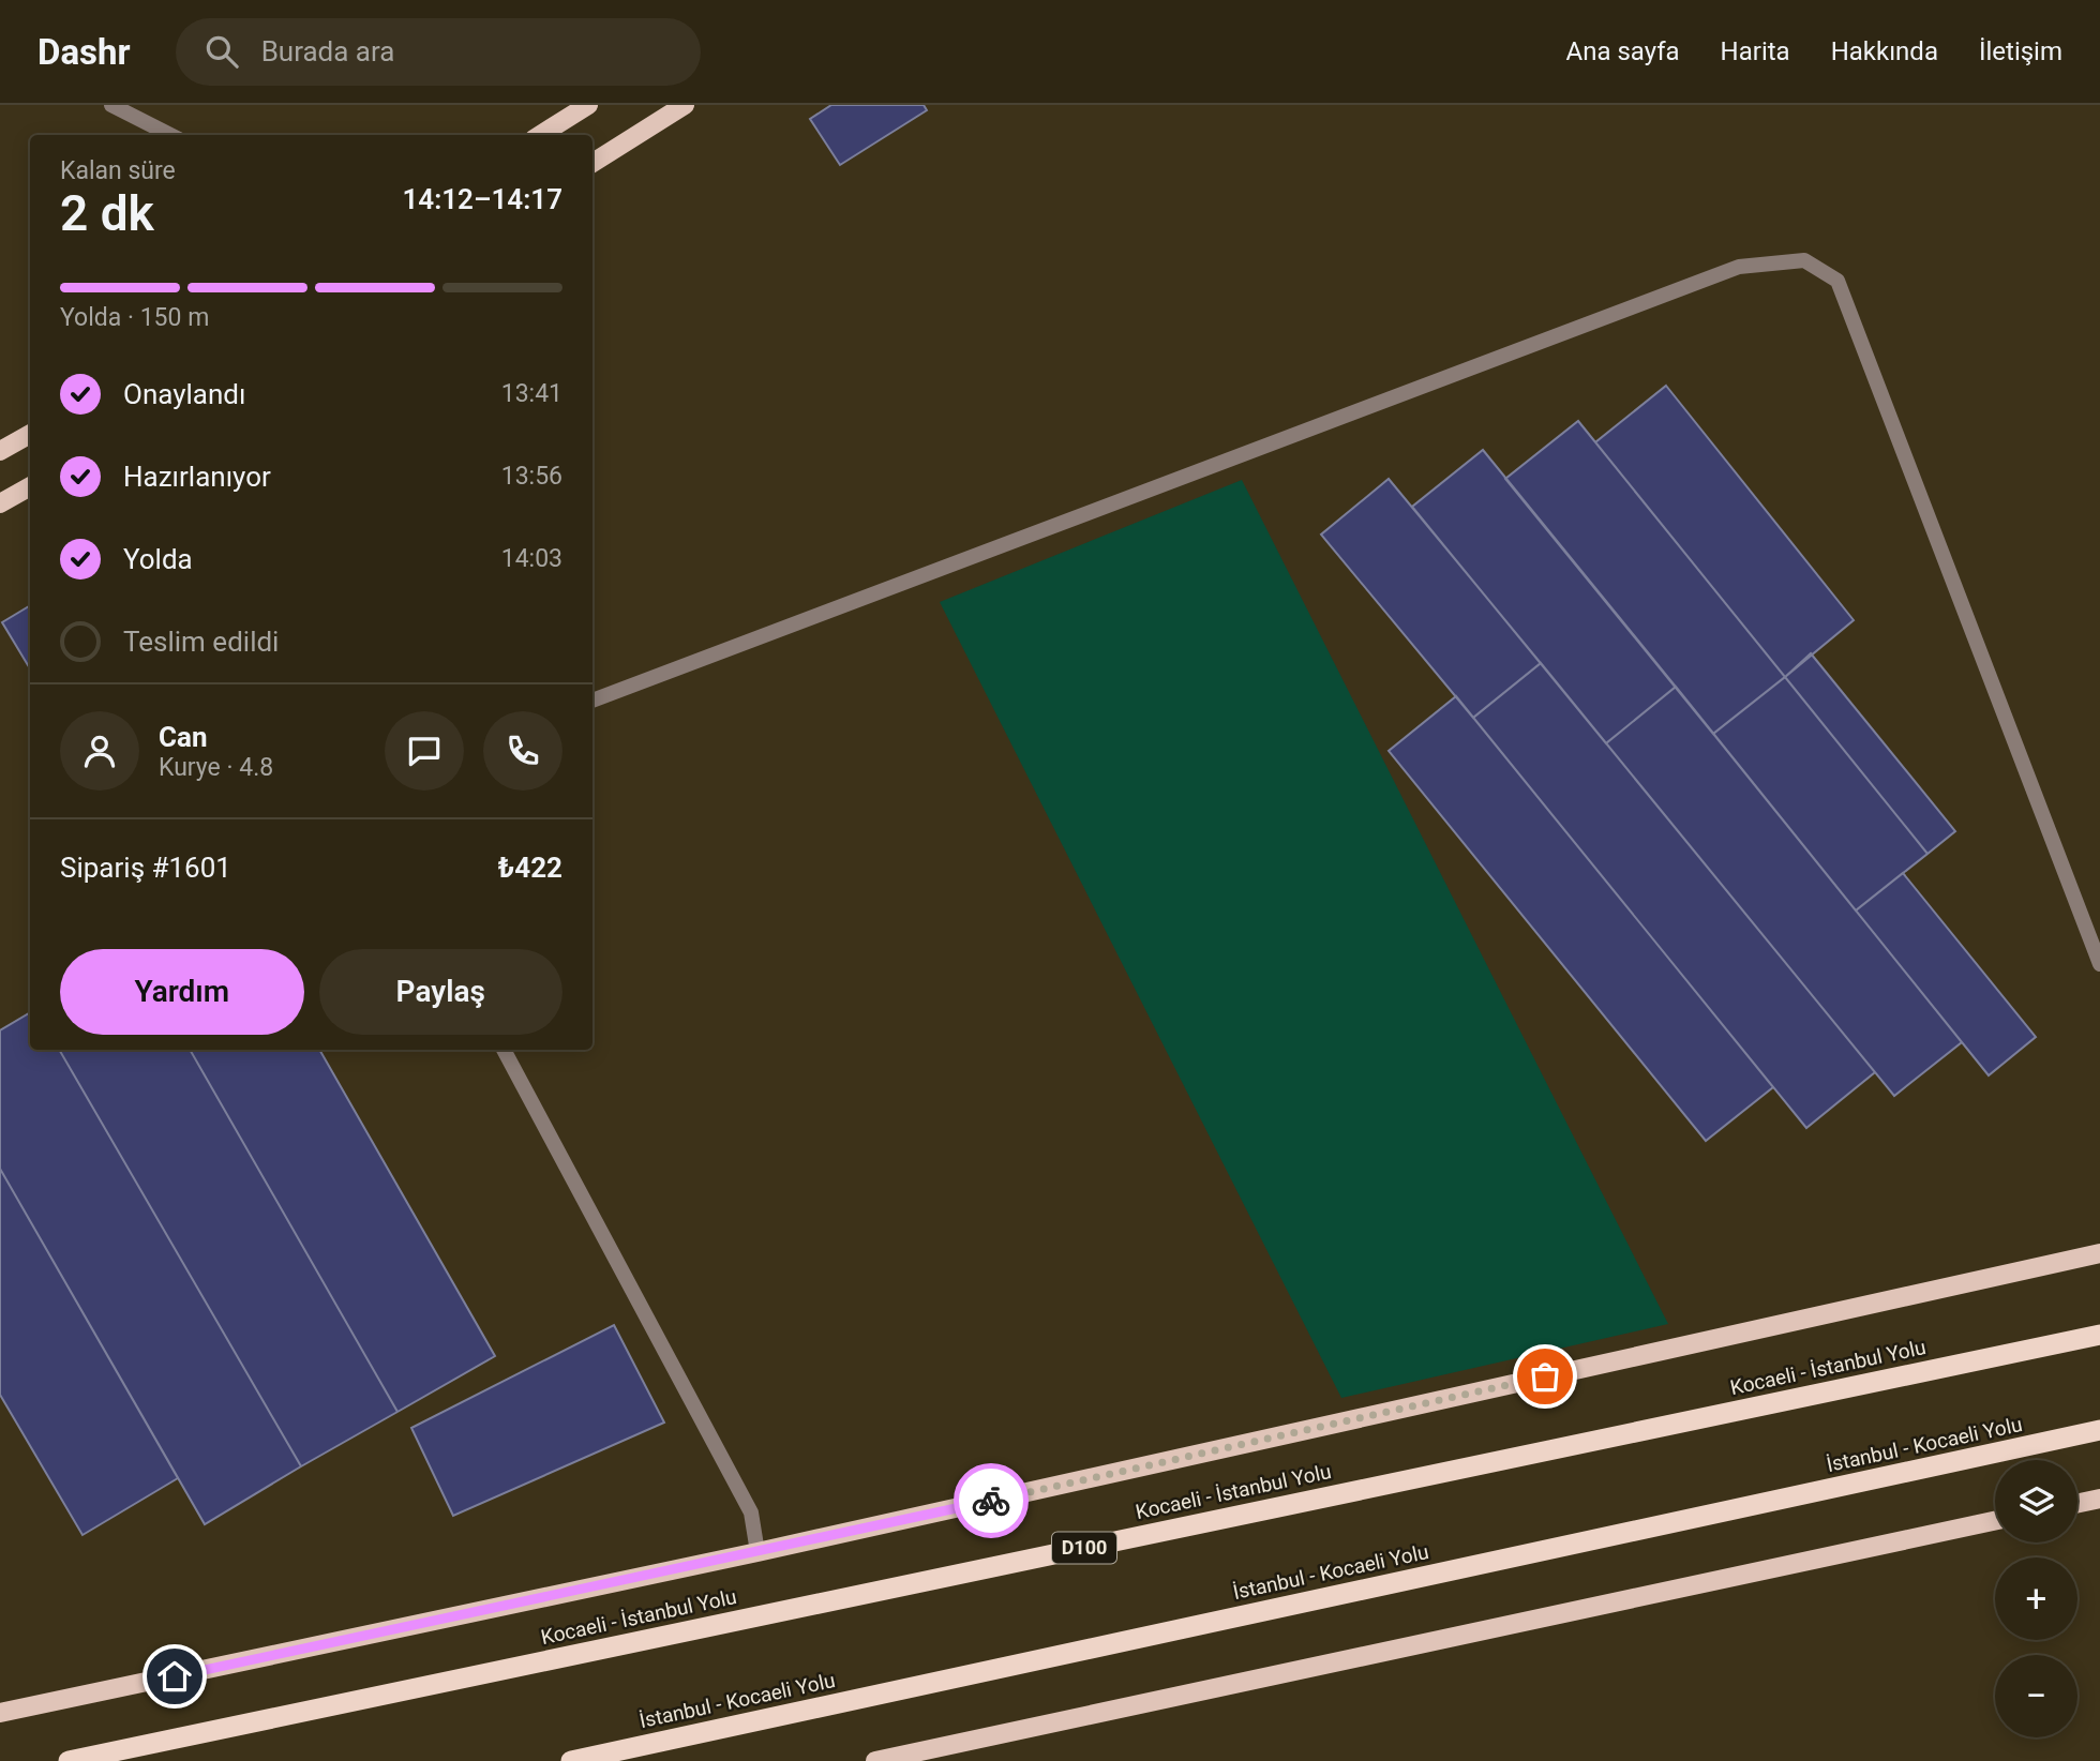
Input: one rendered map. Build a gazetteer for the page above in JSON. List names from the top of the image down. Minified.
{"streets":{"highway":["Kocaeli - İstanbul Yolu","İstanbul - Kocaeli Yolu","D100"]},"page":{"header":"Dashr","search":"Burada ara","nav":["Ana sayfa","Harita","Hakkında","İletişim"],"heading":["2 dk","Kalan süre","14:12–14:17"],"panel":["Can","Kurye · 4.8","Sipariş #1601","₺422"],"bar":"Yolda · 150 m","list":[["Onaylandı","13:41"],["Hazırlanıyor","13:56"],["Yolda","14:03"],"Teslim edildi"],"buttons":["Yardım","Paylaş"],"map_buttons":["+","−"]}}
